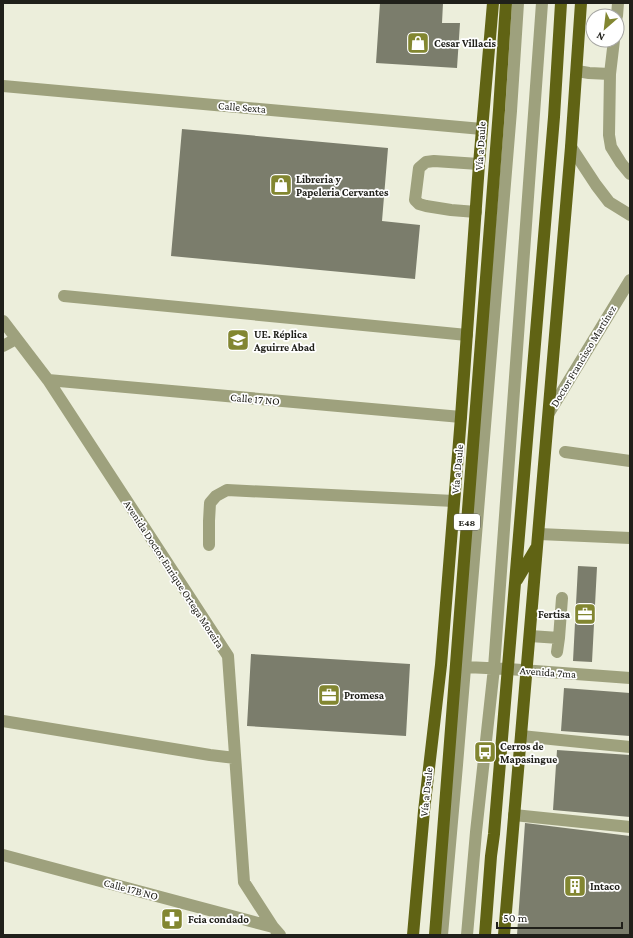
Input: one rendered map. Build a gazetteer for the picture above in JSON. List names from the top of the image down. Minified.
{"streets":{"main road":["Vía a Daule","E48"],"street":["Calle Sexta","Doctor Francisco Martínez","Calle 17 NO","Avenida Doctor Enrique Ortega Moreira","Avenida 7ma","Calle 17B NO"]},"crossings":[["Calle Sexta","Vía a Daule"],["Vía a Daule","Calle 17 NO"],["Calle 17 NO","Avenida Doctor Enrique Ortega Moreira"],["Avenida Doctor Enrique Ortega Moreira","Calle 17B NO"]],"places":{"shop":["Cesar Villacis","Libreria y Papeleria Cervantes"],"school or university":["UE. Réplica Aguirre Abad"],"office":["Fertisa","Promesa"],"bus stop":["Cerros de Mapasingue"],"building":["Intaco"],"pharmacy":["Fcia condado"]},"scale_bar":"50 m","north":"bottom left"}
